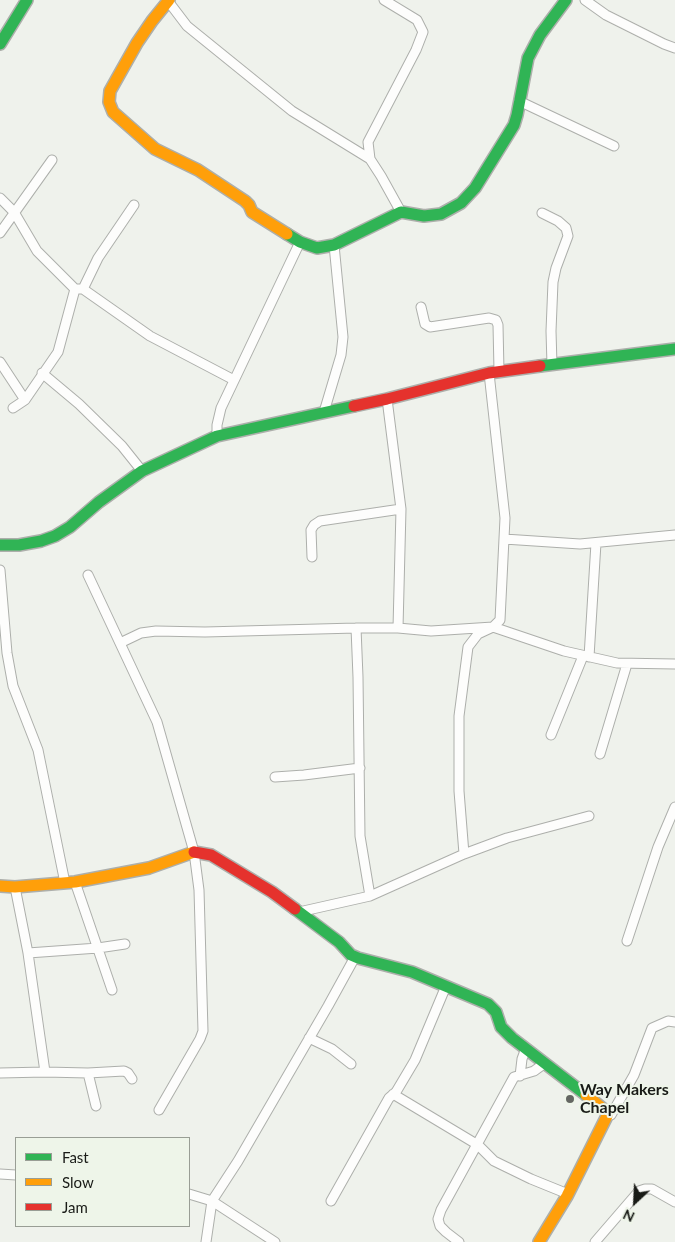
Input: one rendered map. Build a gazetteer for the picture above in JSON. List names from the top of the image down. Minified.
{"places":["Way Makers Chapel"],"legend":["Fast","Slow","Jam"],"north":"bottom left"}
